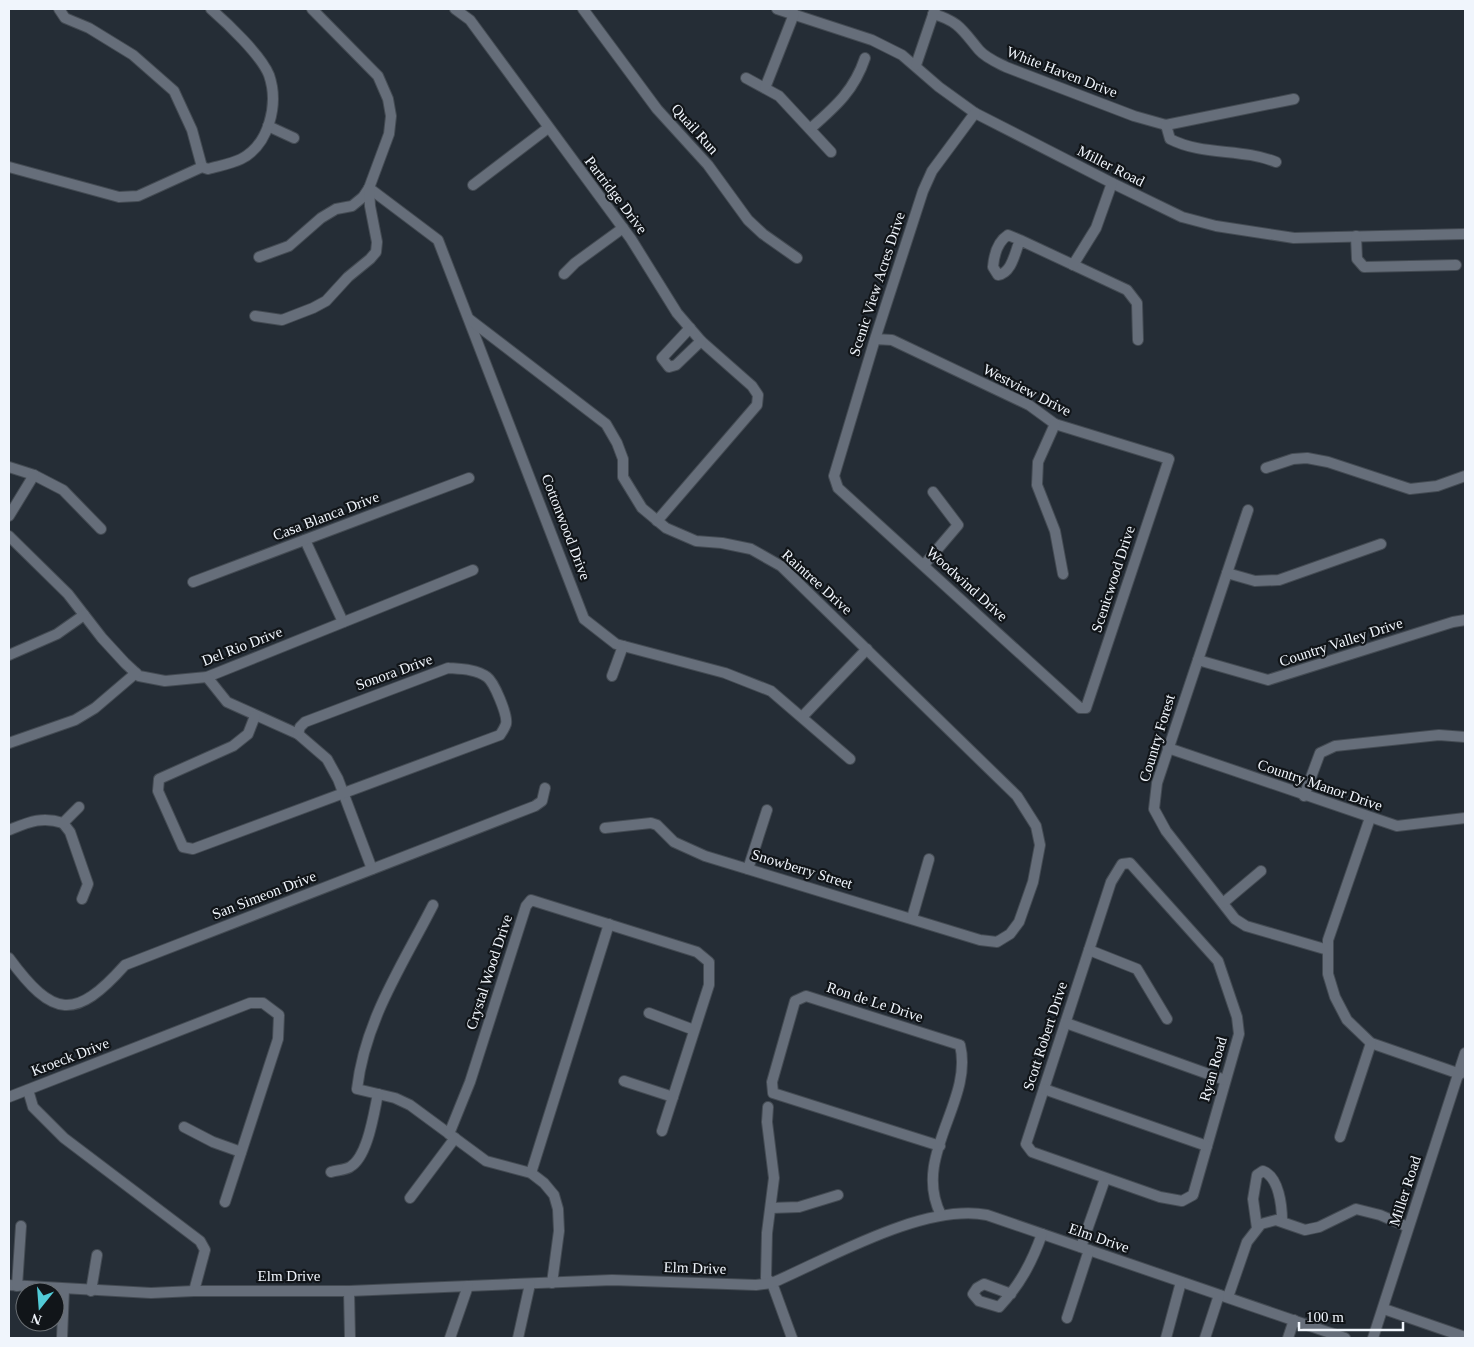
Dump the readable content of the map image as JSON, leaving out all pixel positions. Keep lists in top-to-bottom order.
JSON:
{
  "streets": {
    "street": [
      "White Haven Drive",
      "Quail Run",
      "Miller Road",
      "Partridge Drive",
      "Scenic View Acres Drive",
      "Westview Drive",
      "Casa Blanca Drive",
      "Cottonwood Drive",
      "Scenicwood Drive",
      "Raintree Drive",
      "Woodwind Drive",
      "Country Valley Drive",
      "Del Rio Drive",
      "Sonora Drive",
      "Country Forest",
      "Country Manor Drive",
      "Snowberry Street",
      "San Simeon Drive",
      "Crystal Wood Drive",
      "Ron de Le Drive",
      "Scott Robert Drive",
      "Kroeck Drive",
      "Ryan Road",
      "Elm Drive"
    ]
  },
  "crossings": [
    ["Miller Road", "Scenic View Acres Drive"],
    ["Partridge Drive", "Raintree Drive"],
    ["Scenic View Acres Drive", "Westview Drive"],
    ["Scenic View Acres Drive", "Woodwind Drive"],
    ["Westview Drive", "Scenicwood Drive"],
    ["Cottonwood Drive", "Raintree Drive"],
    ["Scenicwood Drive", "Woodwind Drive"],
    ["Raintree Drive", "Snowberry Street"],
    ["Country Valley Drive", "Country Forest"],
    ["Country Forest", "Country Manor Drive"],
    ["Ron de Le Drive", "Elm Drive"],
    ["Scott Robert Drive", "Ryan Road"],
    ["Kroeck Drive", "Elm Drive"]
  ],
  "scale_bar": "100 m",
  "north": "bottom"
}
